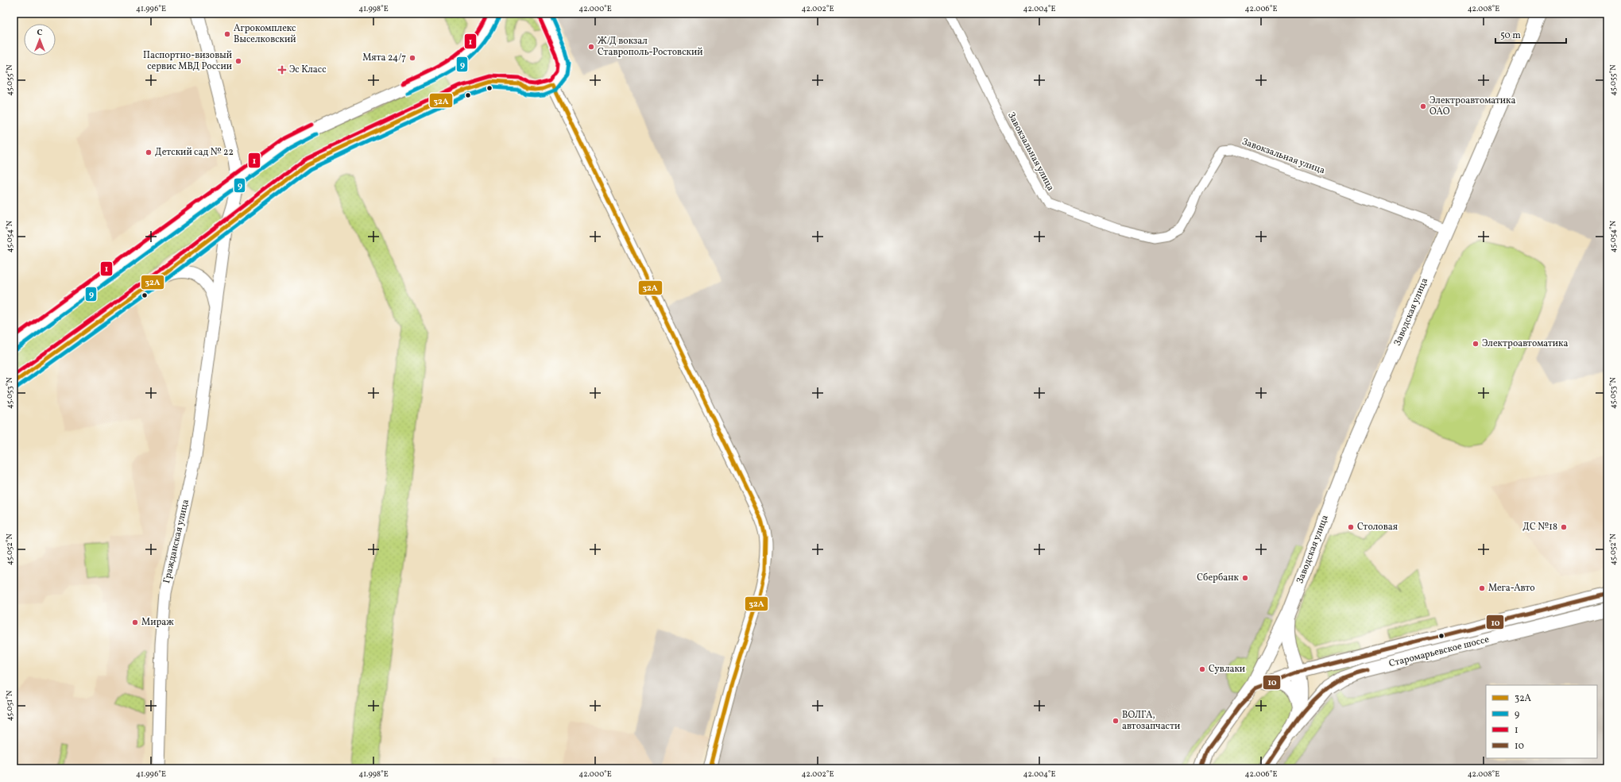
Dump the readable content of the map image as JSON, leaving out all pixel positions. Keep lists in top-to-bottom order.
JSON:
{
  "streets": {
    "main road": ["Заводская улица", "Гражданская улица", "Старомарьевское шоссе"],
    "street": ["Завокзальная улица"]
  },
  "crossings": [
    ["Завокзальная улица", "Заводская улица"]
  ],
  "places": {
    "other": [
      "Агрокомплекс Выселковский",
      "Ж/Д вокзал Ставрополь-Ростовский",
      "Мята 24/7",
      "Паспортно-визовый сервис МВД России",
      "Электроавтоматика ОАО",
      "Детский сад № 22",
      "Электроавтоматика",
      "Столовая",
      "ДС №18",
      "Сбербанк",
      "Мега-Авто",
      "Мираж",
      "Сувлаки",
      "ВОЛГА, автозапчасти"
    ],
    "health": ["Эс Класс"]
  },
  "lines": [
    "transit line 9",
    "transit line 1",
    "transit line 32A",
    "transit line 10"
  ],
  "legend": [
    "32A",
    "9",
    "1",
    "10"
  ],
  "scale_bar": "50 m",
  "north": "top",
  "coordinates": [
    "41.996°E",
    "41.998°E",
    "42.000°E",
    "42.002°E",
    "42.004°E",
    "42.006°E",
    "42.008°E",
    "45.055°N",
    "45.054°N",
    "45.053°N",
    "45.052°N",
    "45.051°N"
  ]
}
